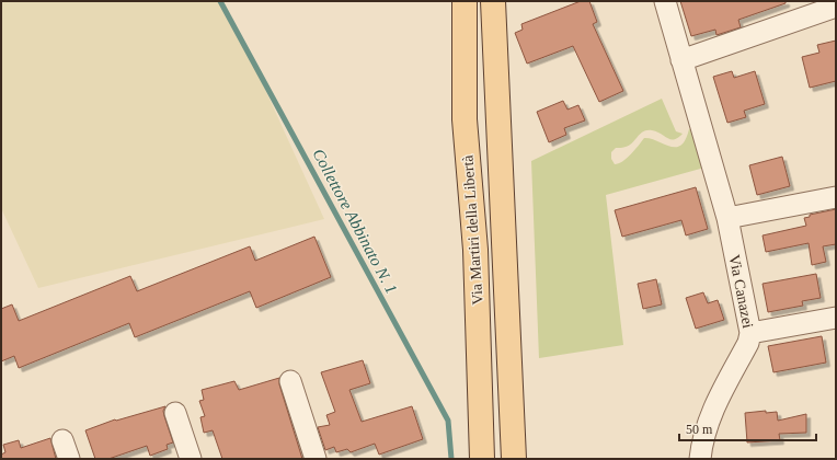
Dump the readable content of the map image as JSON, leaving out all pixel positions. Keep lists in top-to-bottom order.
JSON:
{
  "streets": {
    "main road": ["Via Martiri della Libertà"],
    "street": ["Via Canazei"]
  },
  "water": ["Collettore Abbinato N. 1"],
  "scale_bar": "50 m"
}
